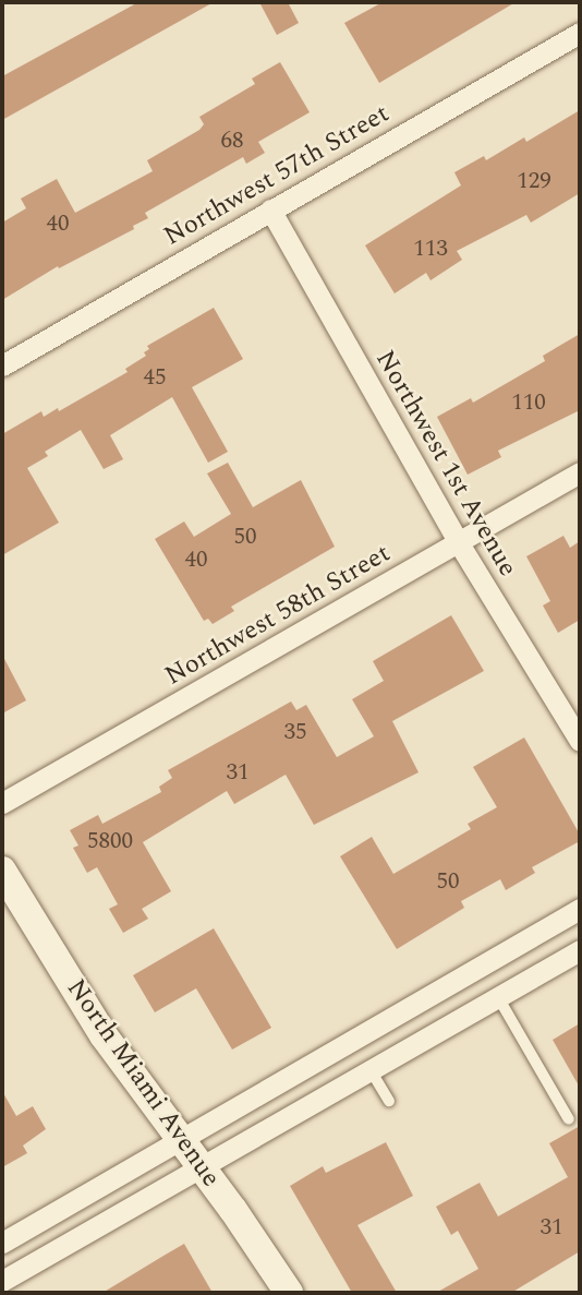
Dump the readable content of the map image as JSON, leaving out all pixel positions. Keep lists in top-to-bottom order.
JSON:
{
  "streets": {
    "main road": ["North Miami Avenue"],
    "street": ["Northwest 57th Street", "Northwest 1st Avenue", "Northwest 58th Street"]
  },
  "crossings": [
    ["Northwest 57th Street", "Northwest 1st Avenue"],
    ["Northwest 1st Avenue", "Northwest 58th Street"]
  ],
  "house_numbers": [
    "68",
    "129",
    "40",
    "113",
    "45",
    "110",
    "50",
    "40",
    "35",
    "31",
    "5800",
    "50",
    "31"
  ]
}
